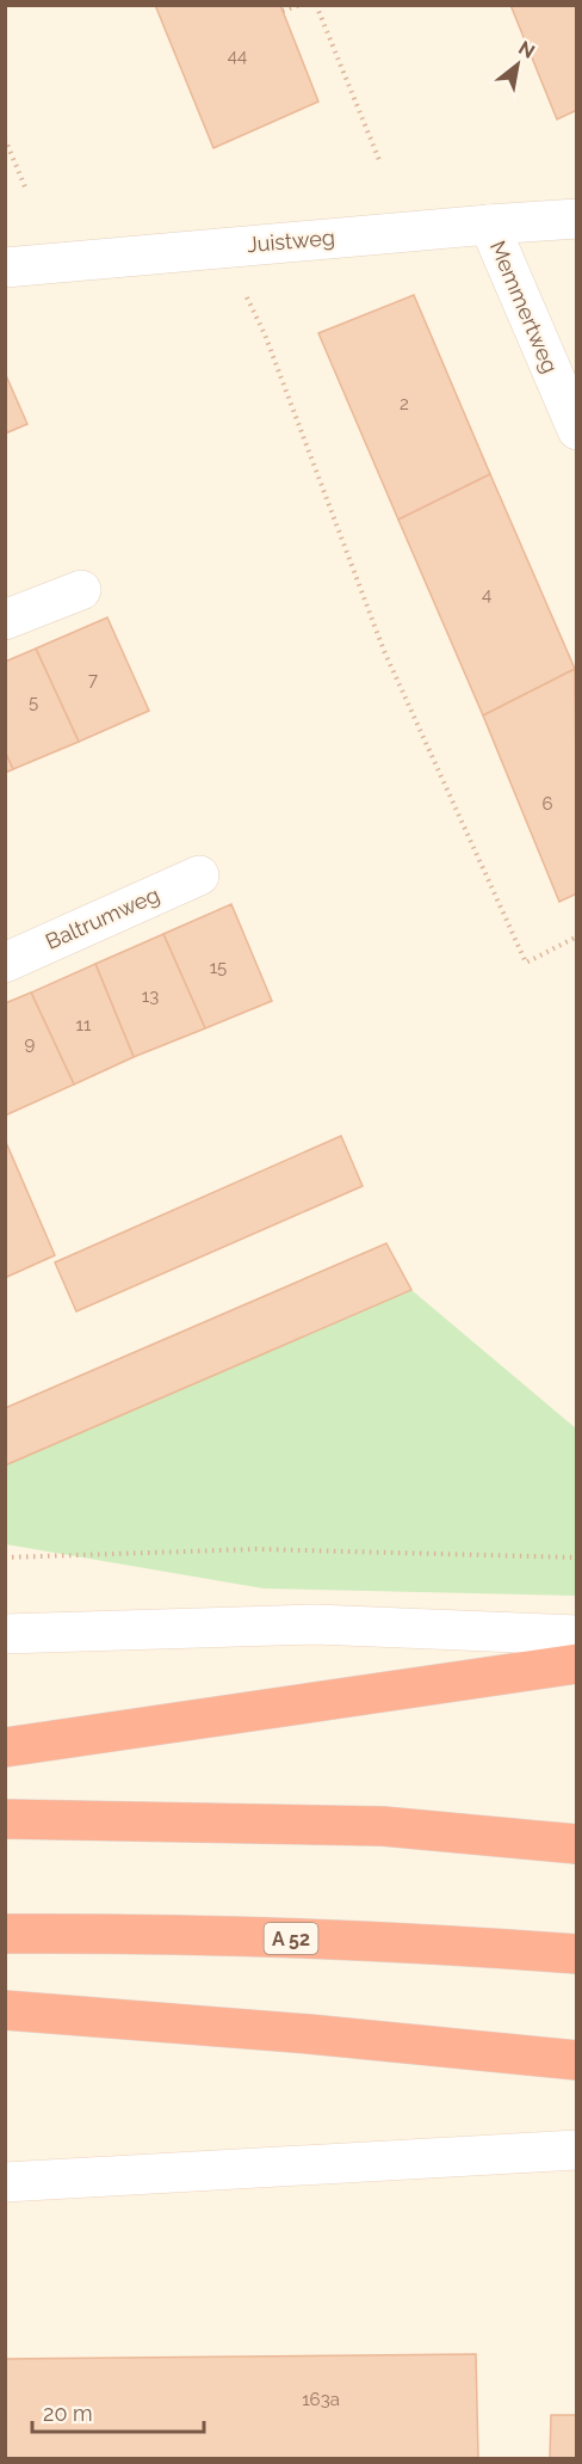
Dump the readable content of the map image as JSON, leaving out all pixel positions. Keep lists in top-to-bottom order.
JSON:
{
  "streets": {
    "highway": ["A 52"],
    "main road": ["Juistweg", "Memmertweg", "Baltrumweg"]
  },
  "crossings": [
    ["Juistweg", "Memmertweg"]
  ],
  "house_numbers": [
    "44",
    "2",
    "4",
    "7",
    "5",
    "6",
    "15",
    "13",
    "11",
    "9",
    "163a"
  ],
  "scale_bar": "20 m",
  "north": "top right"
}
